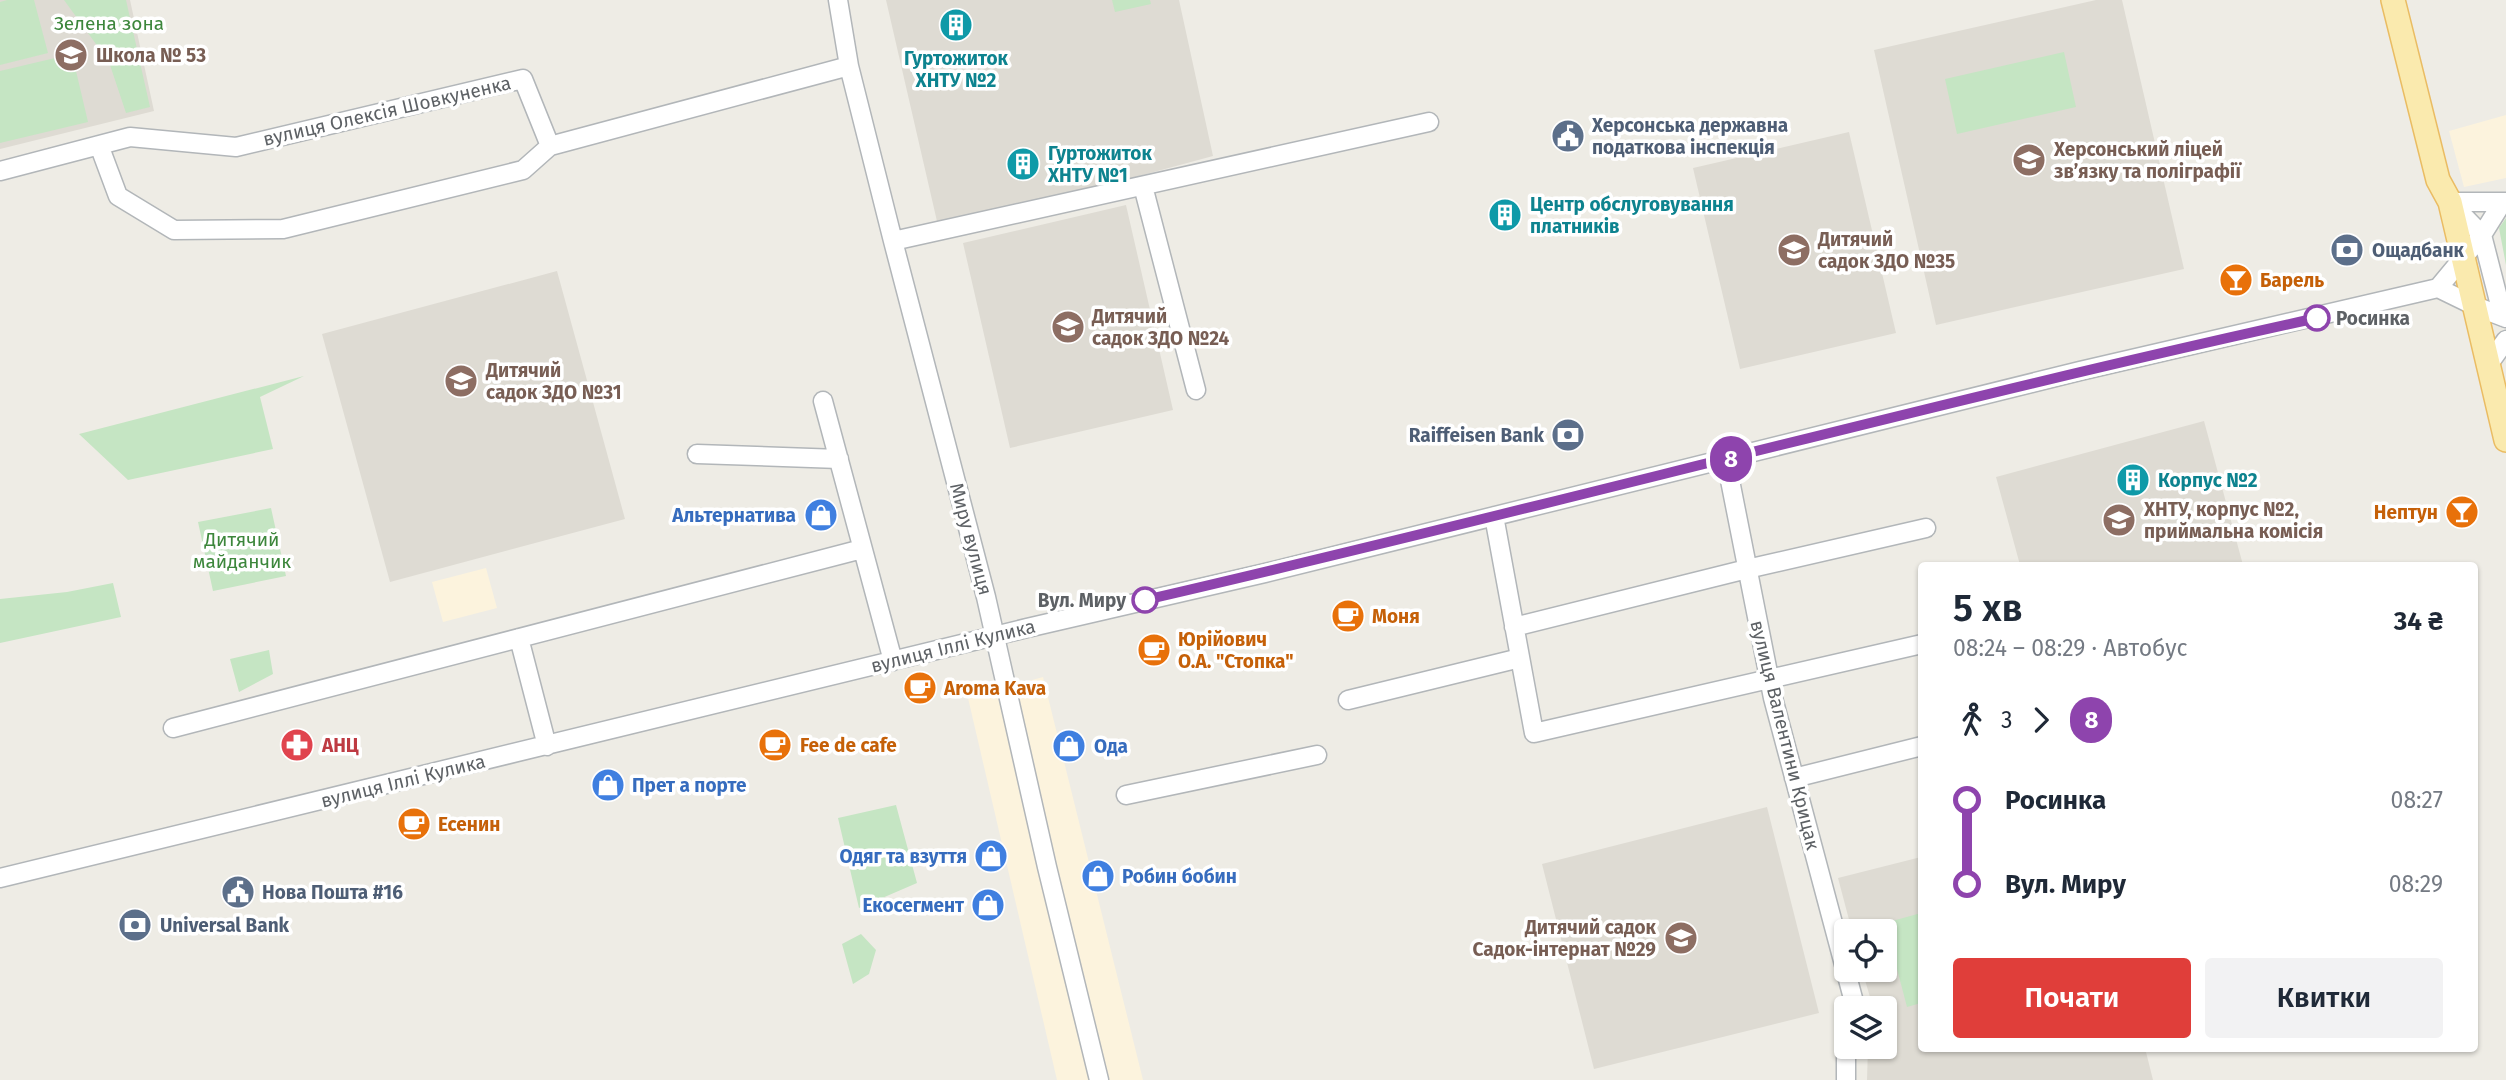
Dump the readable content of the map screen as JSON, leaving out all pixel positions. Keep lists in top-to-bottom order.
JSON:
{
  "streets": {
    "street": [
      "вулиця Олексія Шовкуненка",
      "Миру вулиця",
      "вулиця Іллі Кулика",
      "вулиця Валентини Крицак"
    ]
  },
  "crossings": [
    ["Миру вулиця", "вулиця Іллі Кулика"],
    ["вулиця Іллі Кулика", "вулиця Валентини Крицак"]
  ],
  "parks": ["Зелена зона", "Дитячий майданчик"],
  "places": {
    "building": [
      "Гуртожиток ХНТУ №2",
      "Гуртожиток ХНТУ №1",
      "Центр обслуговування платників",
      "Корпус №2"
    ],
    "school or university": [
      "Школа № 53",
      "Херсонський ліцей зв’язку та поліграфії",
      "Дитячий садок ЗДО №35",
      "Дитячий садок ЗДО №24",
      "Дитячий садок ЗДО №31",
      "ХНТУ, корпус №2, приймальна комісія",
      "Дитячий садок Садок-інтернат №29"
    ],
    "public building": ["Херсонська державна податкова інспекція", "Нова Пошта #16"],
    "bank": ["Ощадбанк", "Raiffeisen Bank", "Universal Bank"],
    "bar": ["Барель", "Нептун"],
    "other": ["Росинка", "Вул. Миру"],
    "shop": [
      "Альтернатива",
      "Ода",
      "Прет а порте",
      "Одяг та взуття",
      "Робин бобин",
      "Екосегмент"
    ],
    "cafe": [
      "Моня",
      "Юрійович О.А. \"Стопка\"",
      "Aroma Kava",
      "Fee de cafe",
      "Есенин"
    ],
    "pharmacy": ["АНЦ"]
  },
  "lines": ["bus line 8"],
  "page": {
    "on_map": "8",
    "heading": ["5 хв", "08:24 – 08:29 · Автобус", "34 ₴"],
    "legs": ["3", "8"],
    "list": [
      {
        "name": "Росинка",
        "value": "08:27"
      },
      {
        "name": "Вул. Миру",
        "value": "08:29"
      }
    ],
    "buttons": ["Почати", "Квитки"]
  }
}
